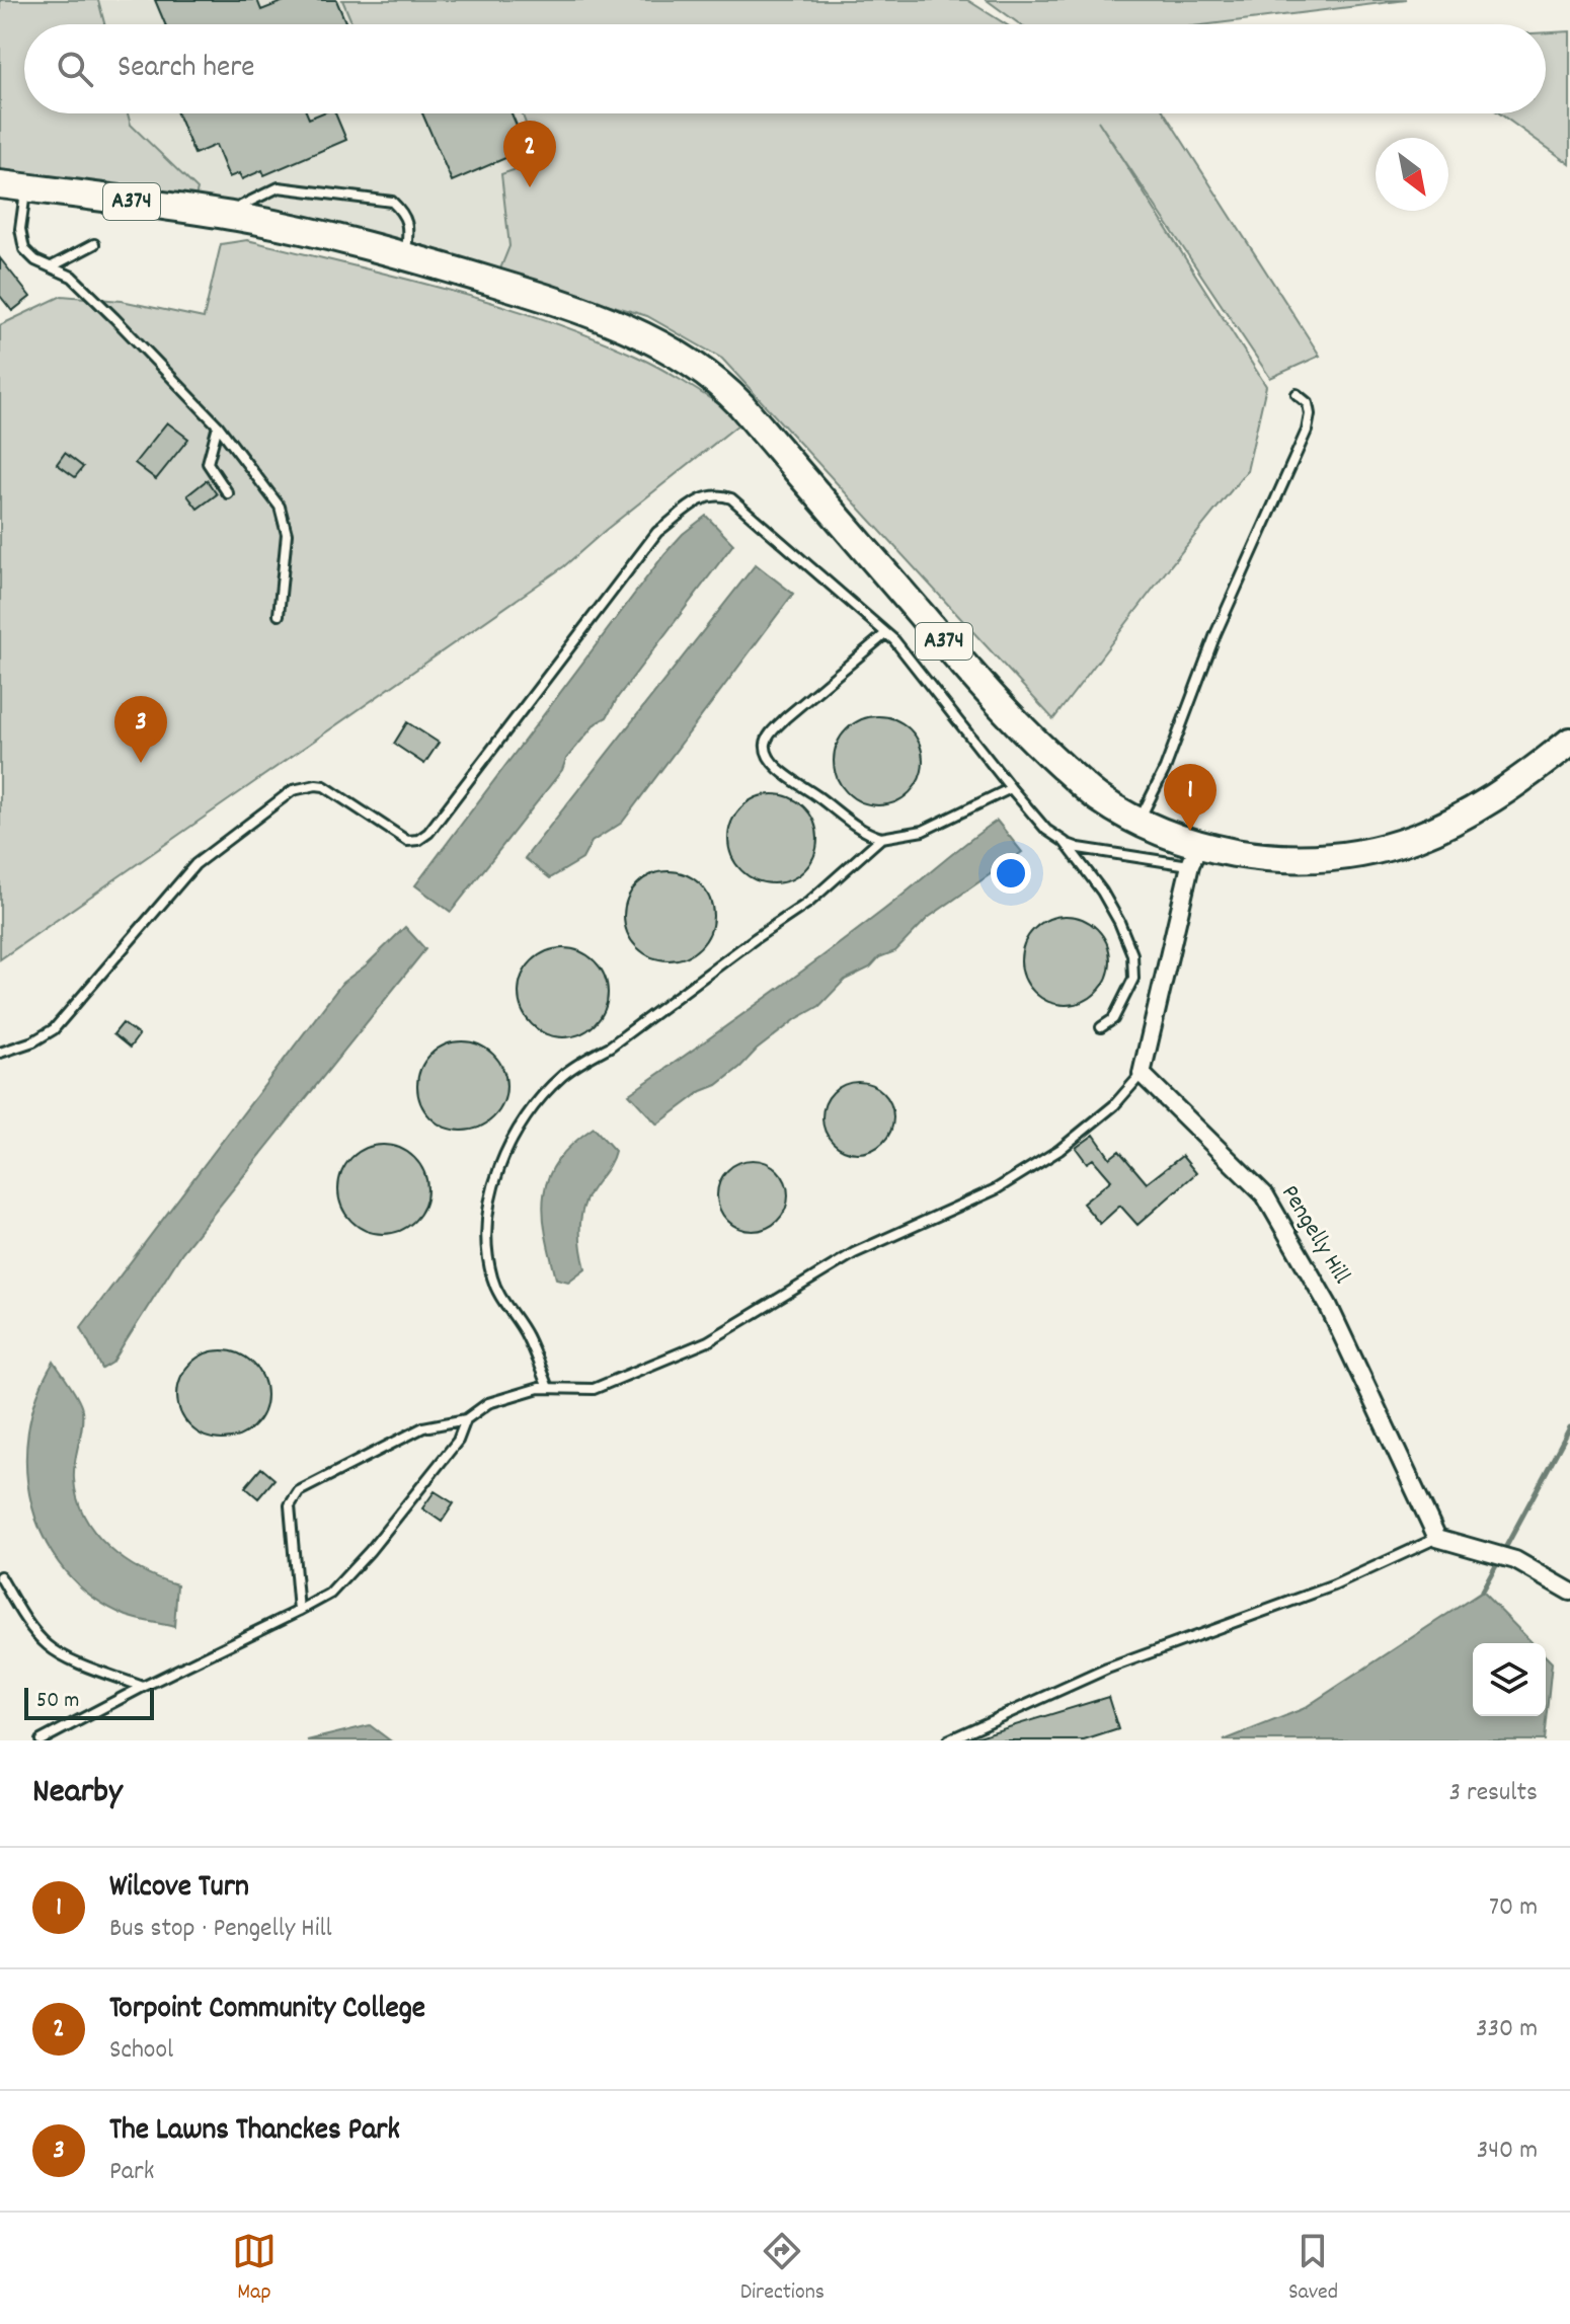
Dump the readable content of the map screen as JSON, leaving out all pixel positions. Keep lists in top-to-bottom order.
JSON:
{
  "streets": {
    "main road": ["A374"],
    "street": ["Pengelly Hill"]
  },
  "scale_bar": "50 m",
  "north": "bottom right",
  "page": {
    "search": "Search here",
    "pins": ["2", "3", "1"],
    "scale": "50 m",
    "heading": ["Nearby", "3 results"],
    "list": [
      {
        "mark": "1",
        "name": "Wilcove Turn",
        "note": "Bus stop · Pengelly Hill",
        "value": "70 m"
      },
      {
        "mark": "2",
        "name": "Torpoint Community College",
        "note": "School",
        "value": "330 m"
      },
      {
        "mark": "3",
        "name": "The Lawns Thanckes Park",
        "note": "Park",
        "value": "340 m"
      }
    ],
    "nav": ["Map", "Directions", "Saved"]
  }
}
